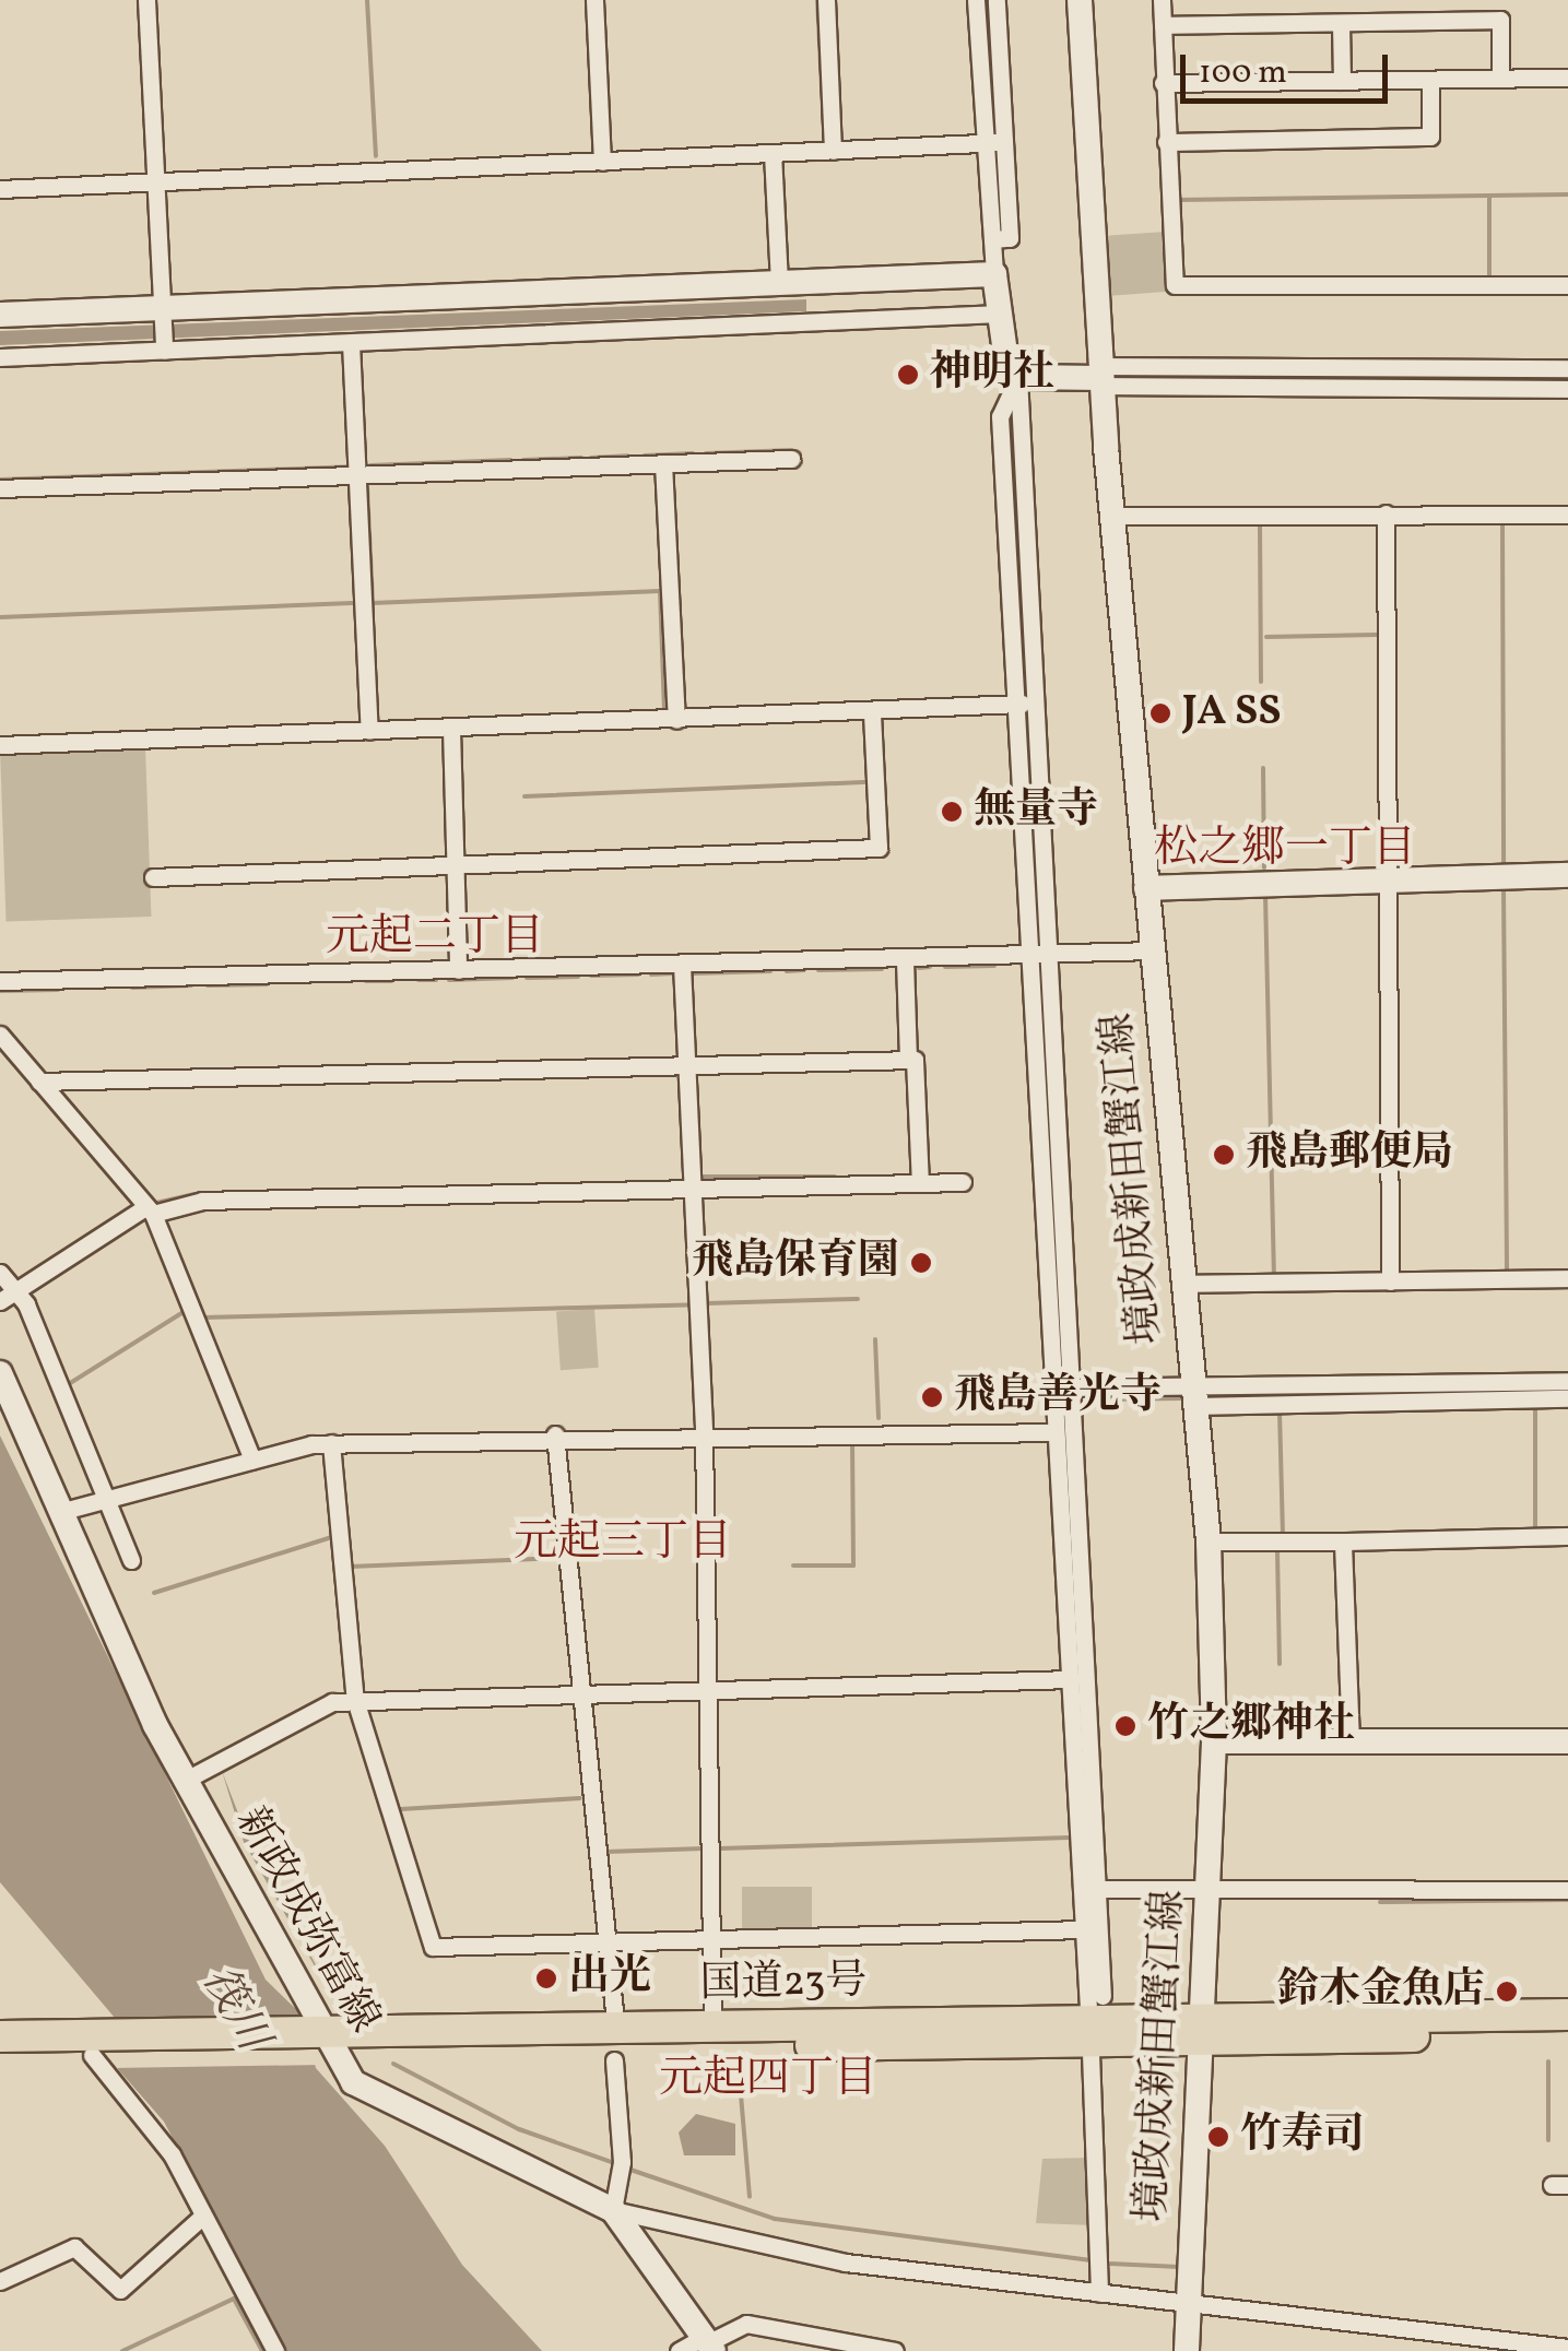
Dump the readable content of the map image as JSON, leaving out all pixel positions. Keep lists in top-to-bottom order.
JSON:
{
  "streets": {
    "highway": ["国道23号"],
    "main road": ["境政成新田蟹江線", "新政成弥富線"]
  },
  "crossings": [
    ["境政成新田蟹江線", "国道23号"],
    ["新政成弥富線", "国道23号"]
  ],
  "districts": [
    "松之郷一丁目",
    "元起二丁目",
    "元起三丁目",
    "元起四丁目"
  ],
  "water": ["筏川"],
  "places": [
    "神明社",
    "JA SS",
    "無量寺",
    "飛島郵便局",
    "飛島保育園",
    "飛島善光寺",
    "竹之郷神社",
    "出光",
    "鈴木金魚店",
    "竹寿司"
  ],
  "scale_bar": "100 m"
}
